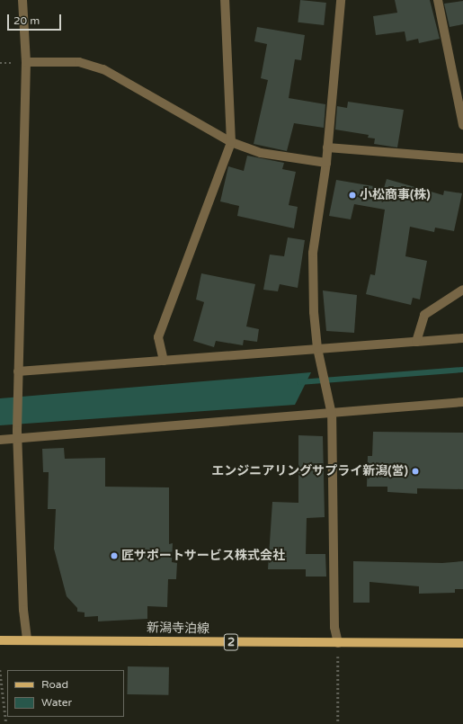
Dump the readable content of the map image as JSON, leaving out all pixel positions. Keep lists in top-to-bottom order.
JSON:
{
  "streets": {
    "main road": ["新潟寺泊線", "2"]
  },
  "places": ["小松商事(株)", "エンジニアリングサプライ新潟(営)", "匠サポートサービス株式会社"],
  "legend": ["Road", "Water"],
  "scale_bar": "20 m"
}
